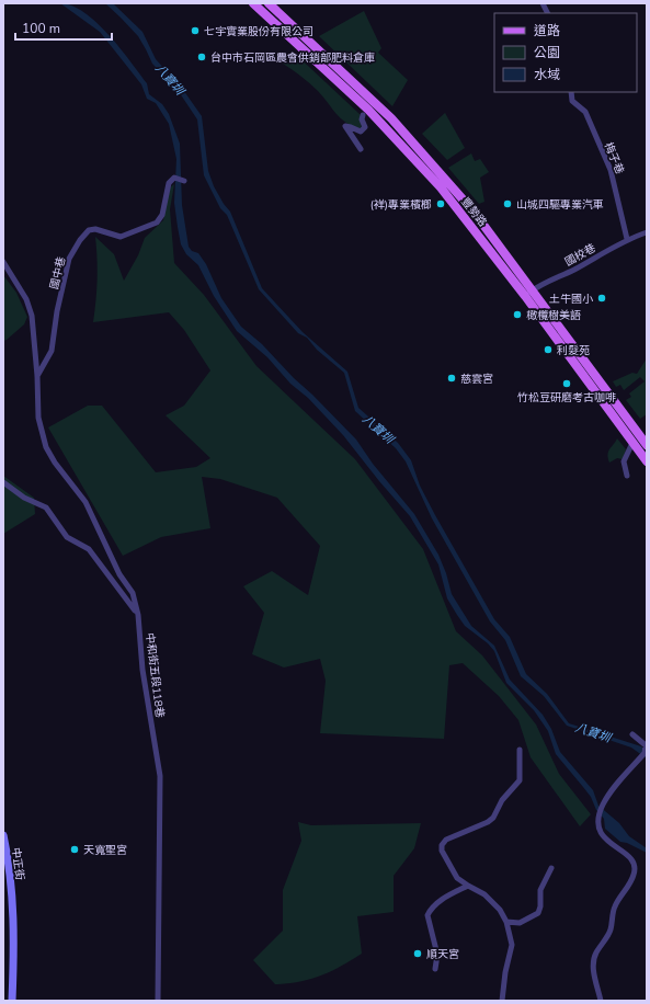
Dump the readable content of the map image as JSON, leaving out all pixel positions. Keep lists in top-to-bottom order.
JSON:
{
  "streets": {
    "main road": ["豐勢路"],
    "street": [
      "梅子巷",
      "國校巷",
      "國中巷",
      "中和街五段118巷",
      "中正街"
    ]
  },
  "crossings": [
    ["梅子巷", "國校巷"],
    ["豐勢路", "國校巷"],
    ["國中巷", "中和街五段118巷"]
  ],
  "water": ["八寶圳"],
  "places": [
    "七宇實業股份有限公司",
    "台中市石岡區農會供銷部肥料倉庫",
    "(祥)專業檳榔",
    "山城四驅專業汽車",
    "土牛國小",
    "橄欖樹美語",
    "利髮苑",
    "慈雲宮",
    "竹松豆研磨考古咖啡",
    "天寬聖宮",
    "順天宮"
  ],
  "legend": ["道路", "公園", "水域"],
  "scale_bar": "100 m"
}
